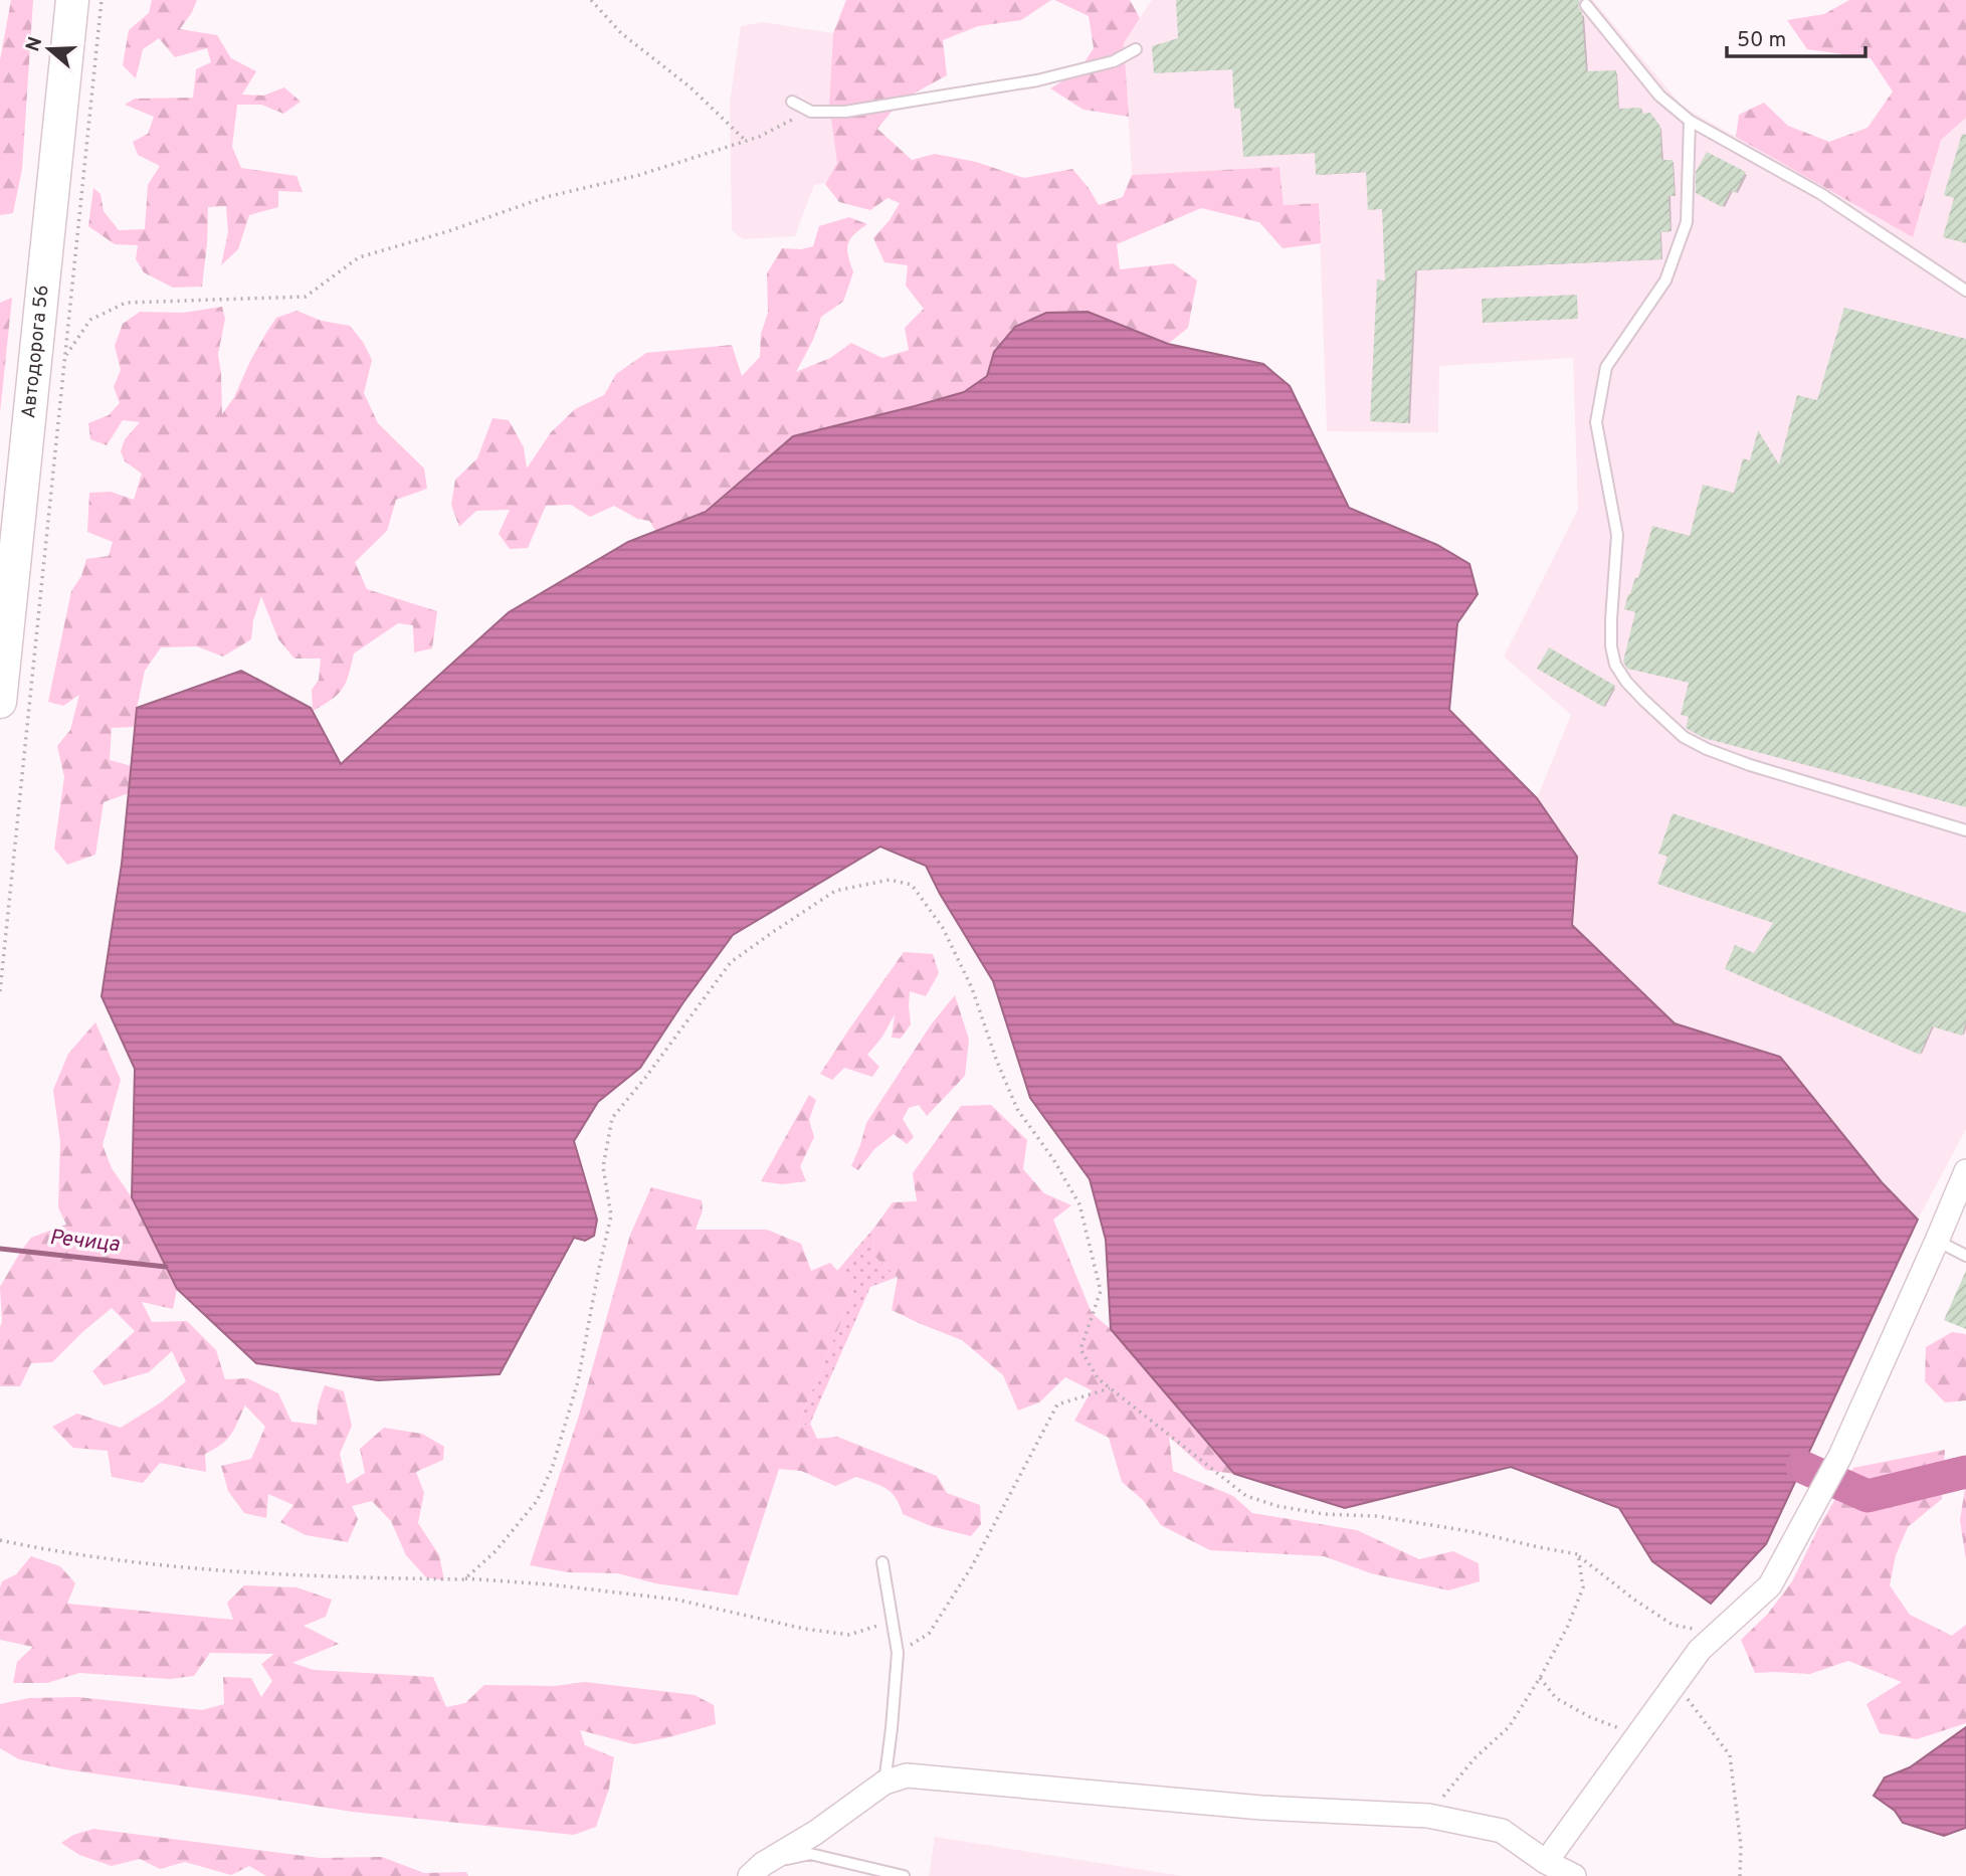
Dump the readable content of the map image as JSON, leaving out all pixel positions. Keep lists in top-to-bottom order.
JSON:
{
  "streets": {
    "street": ["Автодорога 56"]
  },
  "water": ["Речица"],
  "scale_bar": "50 m",
  "north": "left"
}
